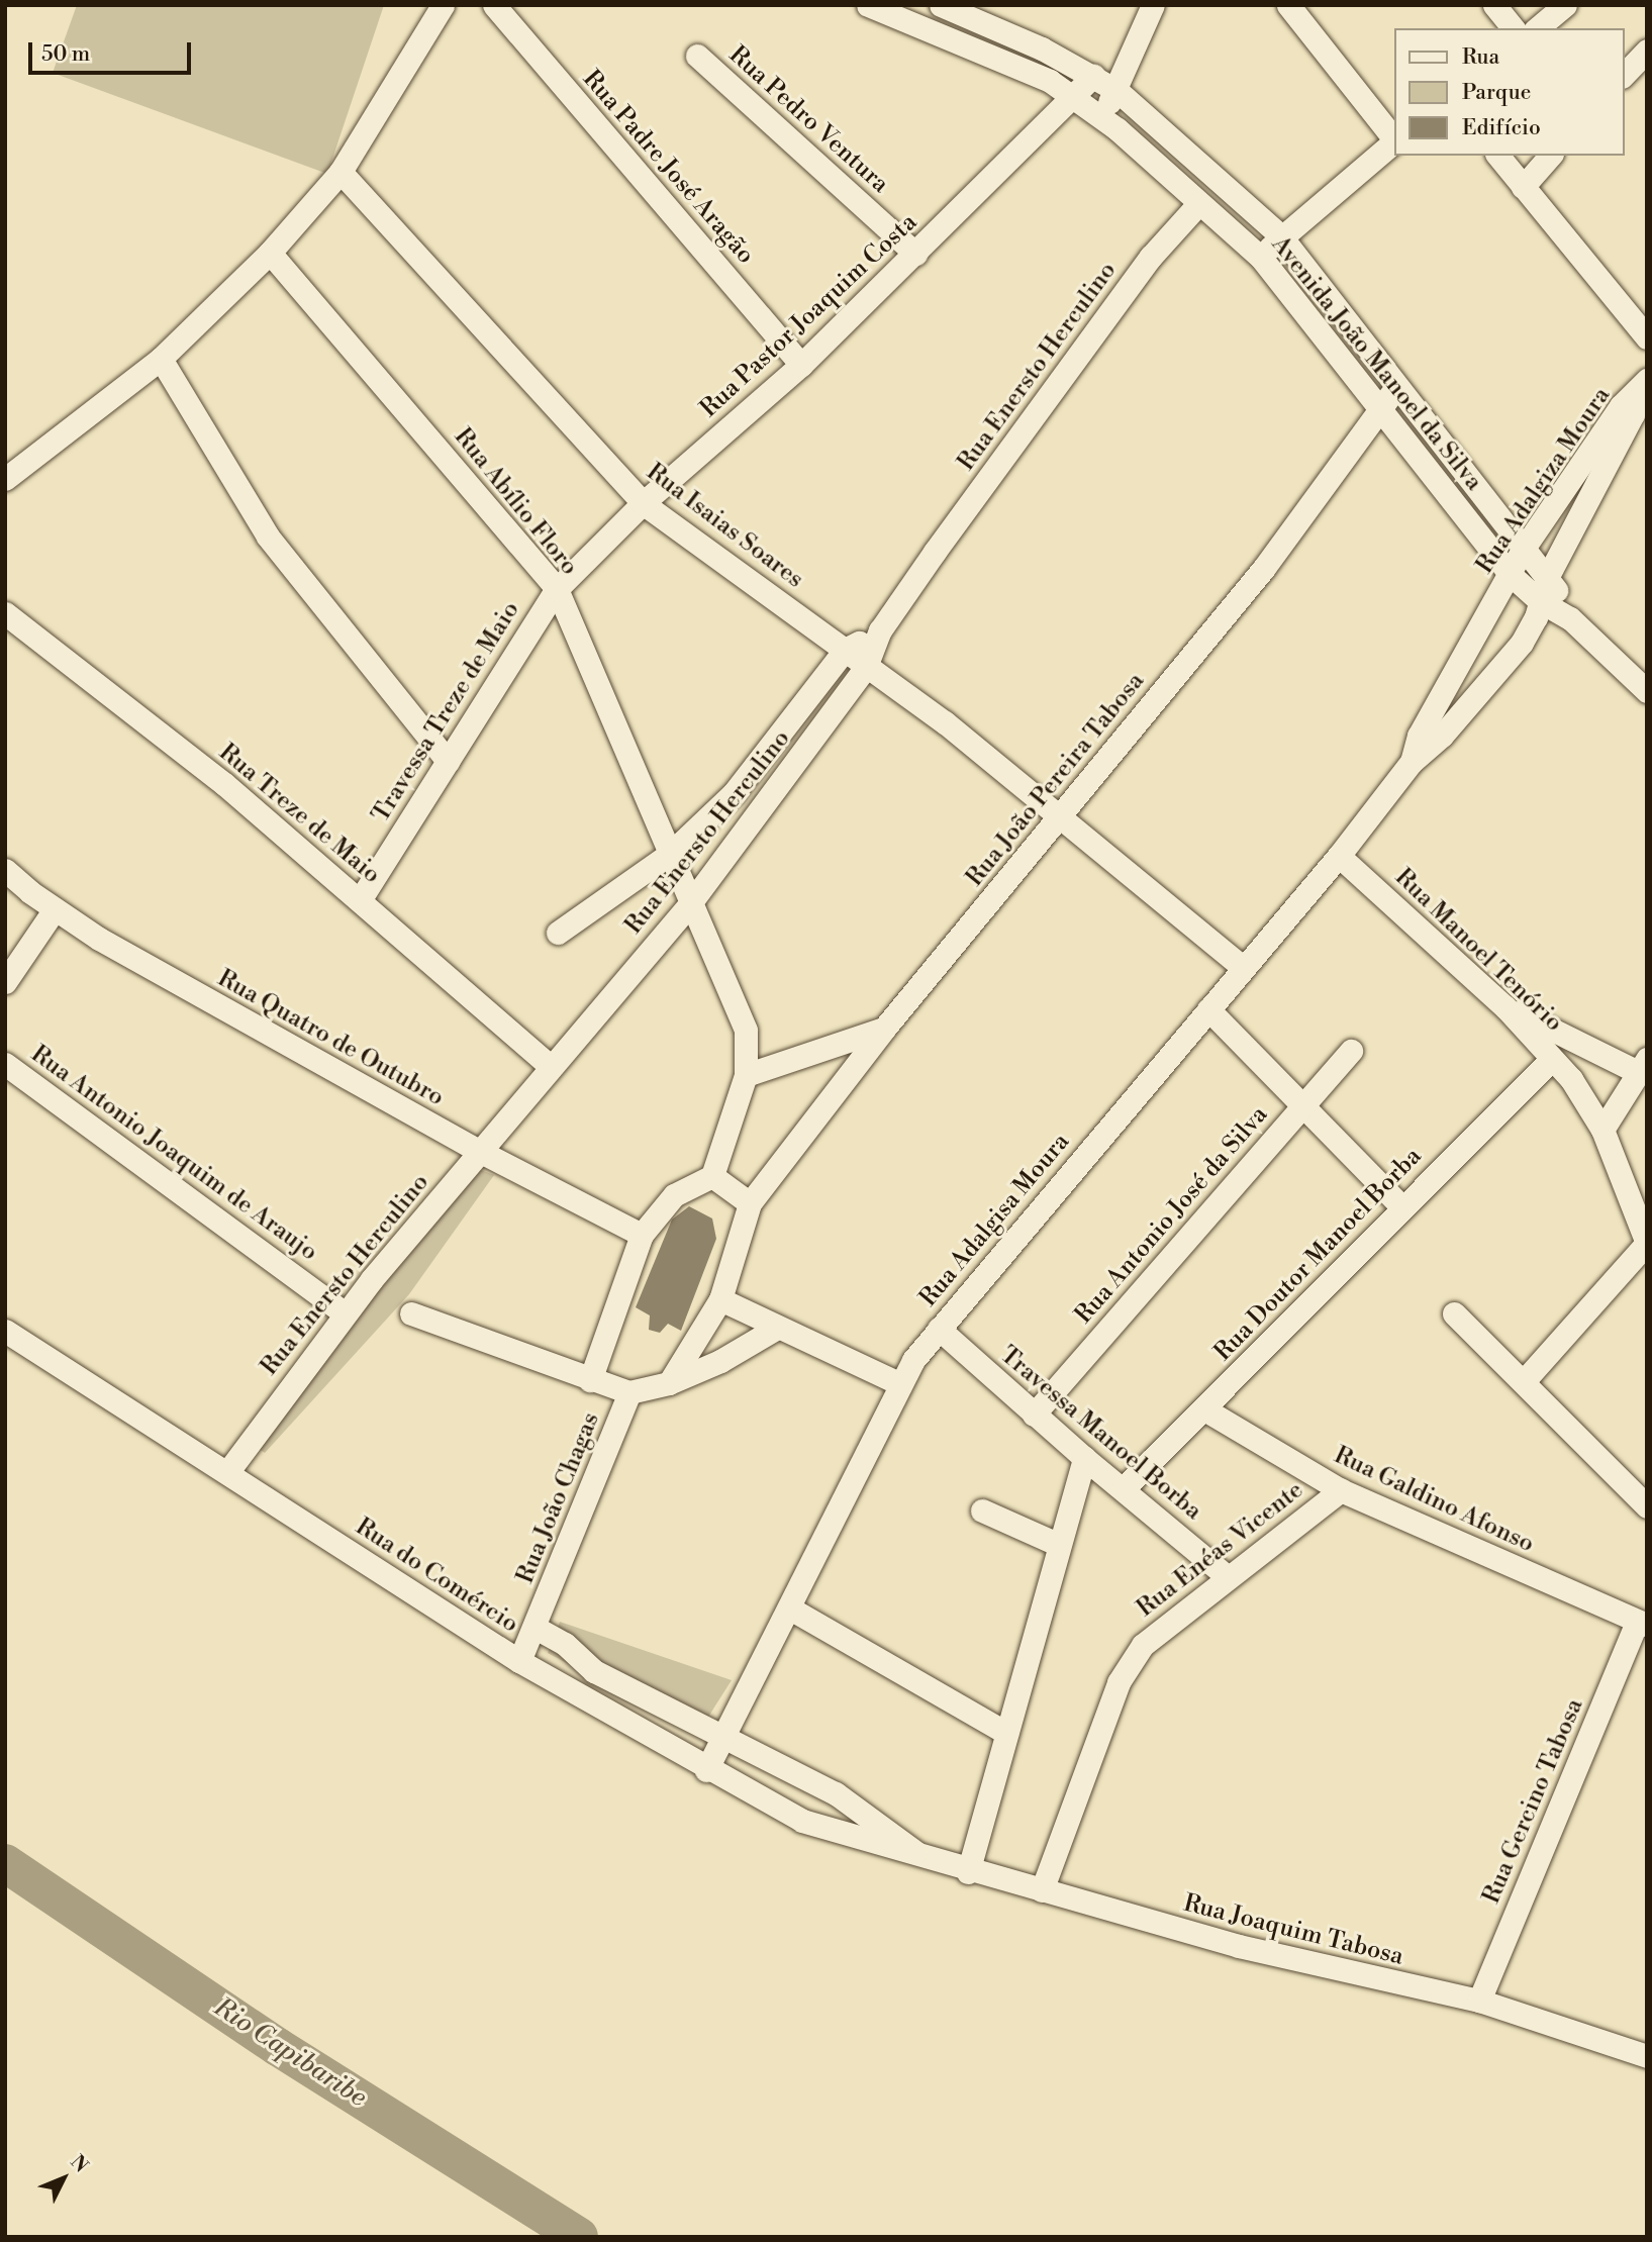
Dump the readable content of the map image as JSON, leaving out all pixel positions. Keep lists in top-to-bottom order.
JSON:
{
  "streets": {
    "street": [
      "Rua Pedro Ventura",
      "Rua Padre José Aragão",
      "Rua Pastor Joaquim Costa",
      "Avenida João Manoel da Silva",
      "Rua Enersto Herculino",
      "Rua Adalgiza Moura",
      "Rua Abílio Floro",
      "Rua Isaias Soares",
      "Travessa Treze de Maio",
      "Rua João Pereira Tabosa",
      "Rua Treze de Maio",
      "Rua Manoel Tenório",
      "Rua Quatro de Outubro",
      "Rua Antonio Joaquim de Araujo",
      "Rua Antonio José da Silva",
      "Rua Adalgisa Moura",
      "Rua Doutor Manoel Borba",
      "Travessa Manoel Borba",
      "Rua João Chagas",
      "Rua Galdino Afonso",
      "Rua Enéas Vicente",
      "Rua do Comércio",
      "Rua Gercino Tabosa",
      "Rua Joaquim Tabosa"
    ]
  },
  "crossings": [
    ["Rua Pedro Ventura", "Rua Pastor Joaquim Costa"],
    ["Rua Padre José Aragão", "Rua Pastor Joaquim Costa"],
    ["Rua Pastor Joaquim Costa", "Avenida João Manoel da Silva"],
    ["Rua Pastor Joaquim Costa", "Rua Abílio Floro"],
    ["Rua Pastor Joaquim Costa", "Rua Isaias Soares"],
    ["Rua Pastor Joaquim Costa", "Travessa Treze de Maio"],
    ["Avenida João Manoel da Silva", "Rua Enersto Herculino"],
    ["Avenida João Manoel da Silva", "Rua Adalgiza Moura"],
    ["Avenida João Manoel da Silva", "Rua João Pereira Tabosa"],
    ["Rua Enersto Herculino", "Rua Abílio Floro"],
    ["Rua Enersto Herculino", "Rua Isaias Soares"],
    ["Rua Enersto Herculino", "Rua Treze de Maio"],
    ["Rua Enersto Herculino", "Rua Quatro de Outubro"],
    ["Rua Enersto Herculino", "Rua Antonio Joaquim de Araujo"],
    ["Rua Enersto Herculino", "Rua do Comércio"],
    ["Rua Adalgiza Moura", "Rua Adalgisa Moura"],
    ["Rua Abílio Floro", "Travessa Treze de Maio"],
    ["Rua Isaias Soares", "Rua João Pereira Tabosa"],
    ["Rua Isaias Soares", "Rua Adalgisa Moura"],
    ["Travessa Treze de Maio", "Rua Treze de Maio"],
    ["Rua Manoel Tenório", "Rua Adalgisa Moura"],
    ["Rua Manoel Tenório", "Rua Doutor Manoel Borba"],
    ["Rua Antonio José da Silva", "Travessa Manoel Borba"],
    ["Rua Adalgisa Moura", "Travessa Manoel Borba"],
    ["Rua Adalgisa Moura", "Rua do Comércio"],
    ["Rua Adalgisa Moura", "Rua Joaquim Tabosa"],
    ["Rua Doutor Manoel Borba", "Travessa Manoel Borba"],
    ["Rua Doutor Manoel Borba", "Rua Galdino Afonso"],
    ["Travessa Manoel Borba", "Rua Enéas Vicente"],
    ["Rua João Chagas", "Rua do Comércio"],
    ["Rua Galdino Afonso", "Rua Enéas Vicente"],
    ["Rua Galdino Afonso", "Rua Gercino Tabosa"],
    ["Rua Enéas Vicente", "Rua Joaquim Tabosa"],
    ["Rua do Comércio", "Rua Joaquim Tabosa"],
    ["Rua Gercino Tabosa", "Rua Joaquim Tabosa"]
  ],
  "water": ["Rio Capibaribe"],
  "legend": ["Rua", "Parque", "Edifício"],
  "scale_bar": "50 m",
  "north": "top right"
}
